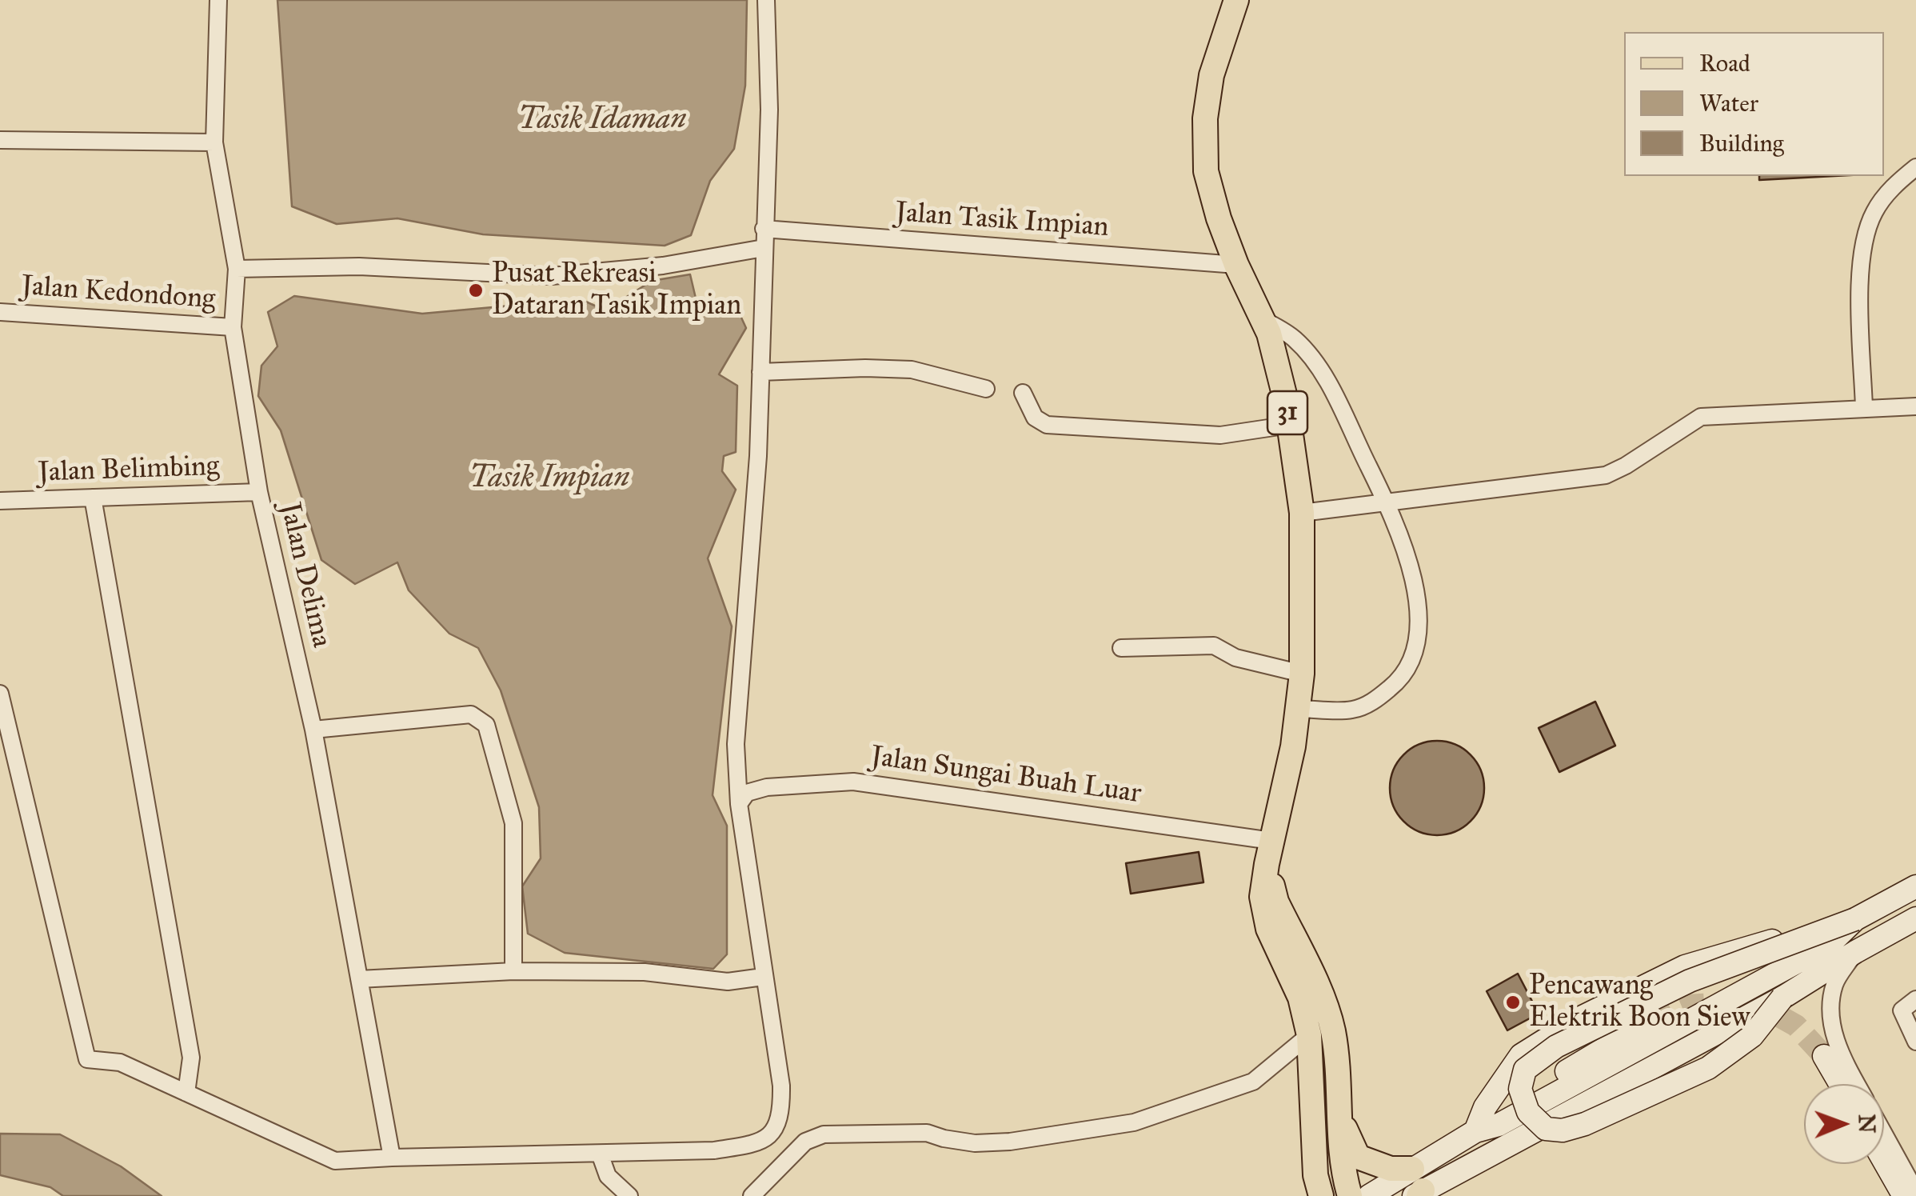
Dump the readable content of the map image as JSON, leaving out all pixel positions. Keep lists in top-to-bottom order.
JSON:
{
  "streets": {
    "main road": ["31"],
    "street": [
      "Jalan Tasik Impian",
      "Jalan Kedondong",
      "Jalan Belimbing",
      "Jalan Delima",
      "Jalan Sungai Buah Luar"
    ]
  },
  "crossings": [
    ["Jalan Tasik Impian", "31"],
    ["Jalan Kedondong", "Jalan Delima"],
    ["31", "Jalan Sungai Buah Luar"],
    ["Jalan Belimbing", "Jalan Delima"]
  ],
  "water": ["Tasik Idaman", "Tasik Impian"],
  "places": ["Pusat Rekreasi Dataran Tasik Impian", "Pencawang Elektrik Boon Siew"],
  "legend": ["Road", "Water", "Building"],
  "north": "right"
}
